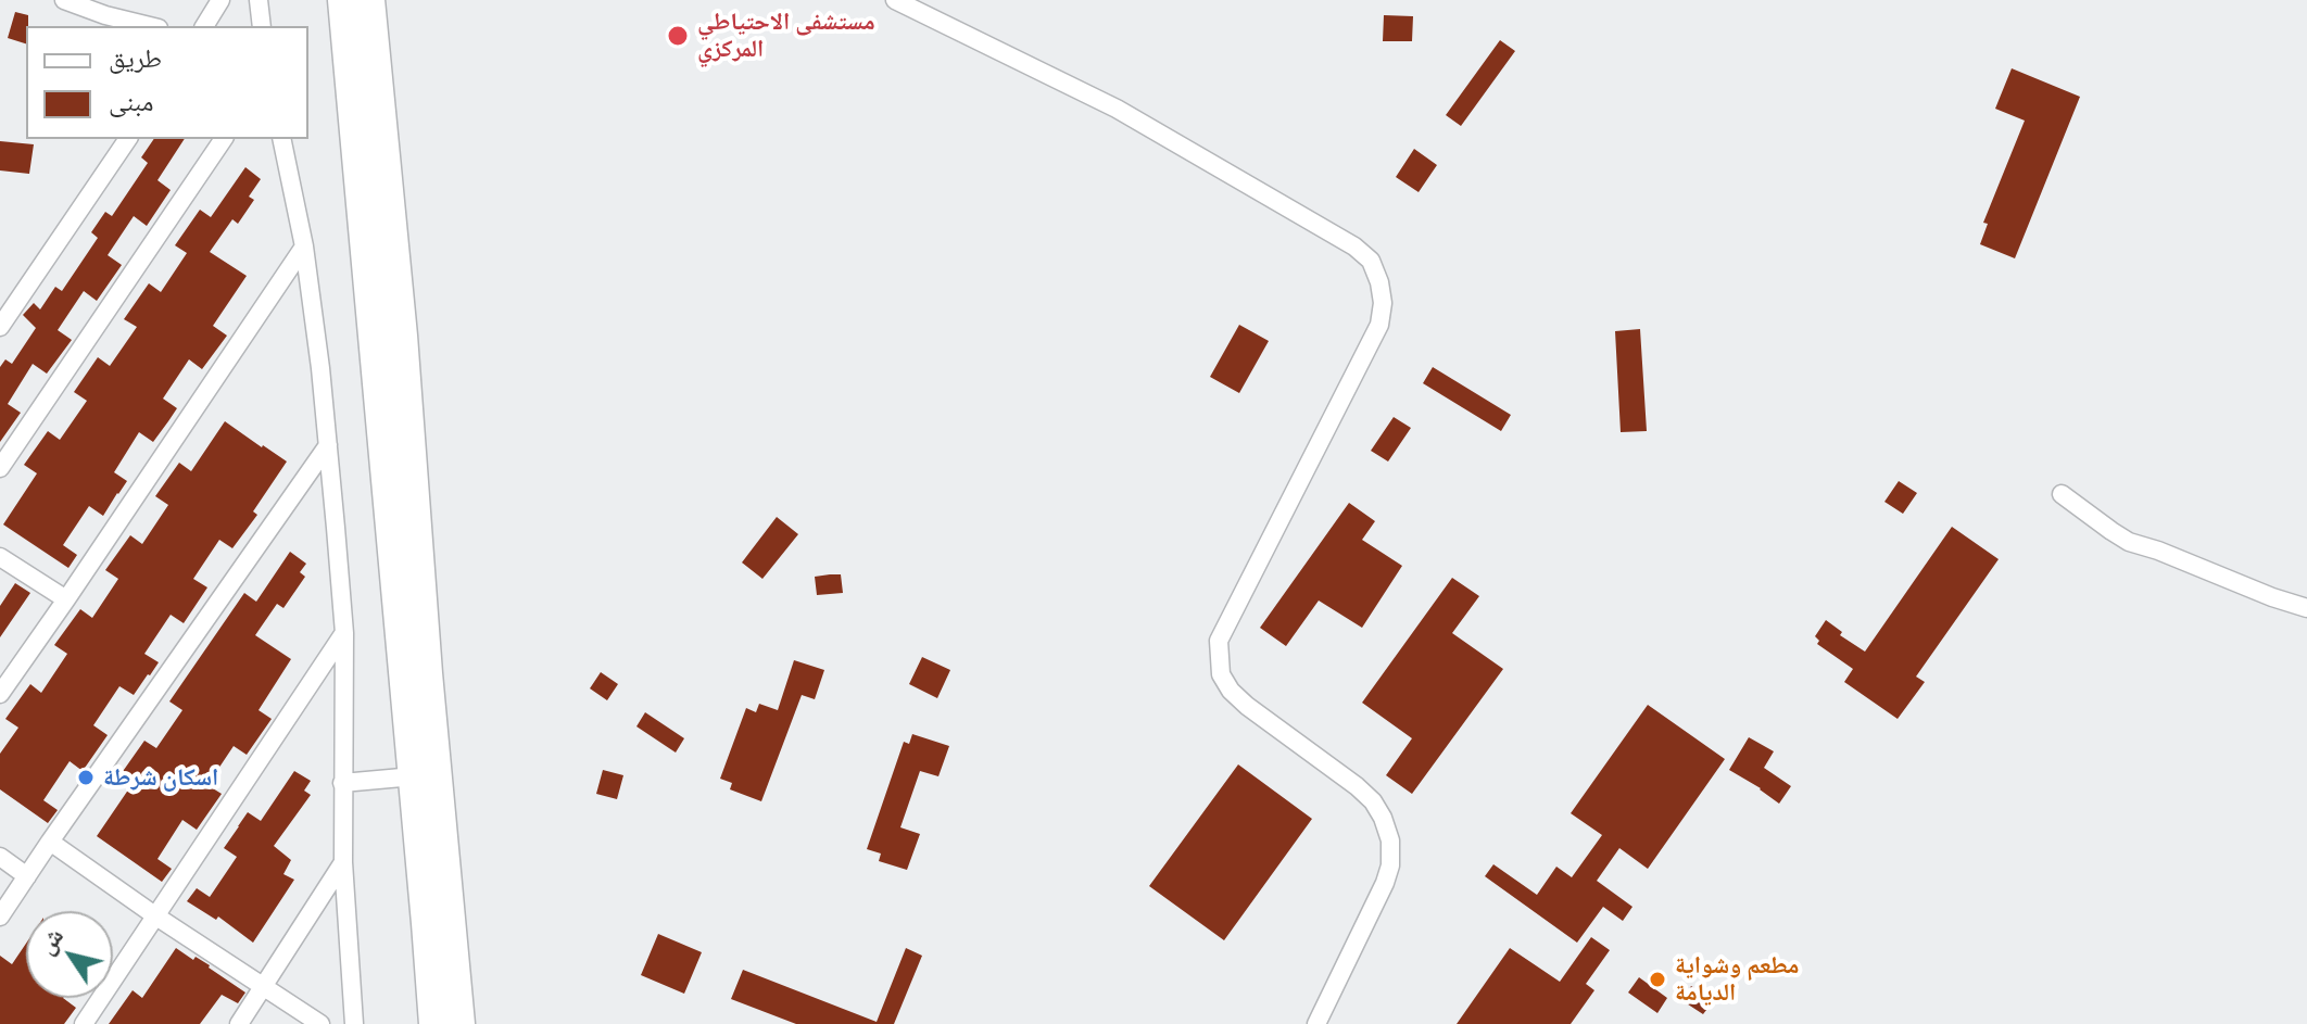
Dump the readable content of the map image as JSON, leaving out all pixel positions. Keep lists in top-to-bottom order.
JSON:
{
  "places": ["مستشفى الاحتياطي المركزي", "اسكان شرطة", "مطعم وشواية الديامة"],
  "legend": ["طريق", "مبنى"],
  "north": "top left"
}
